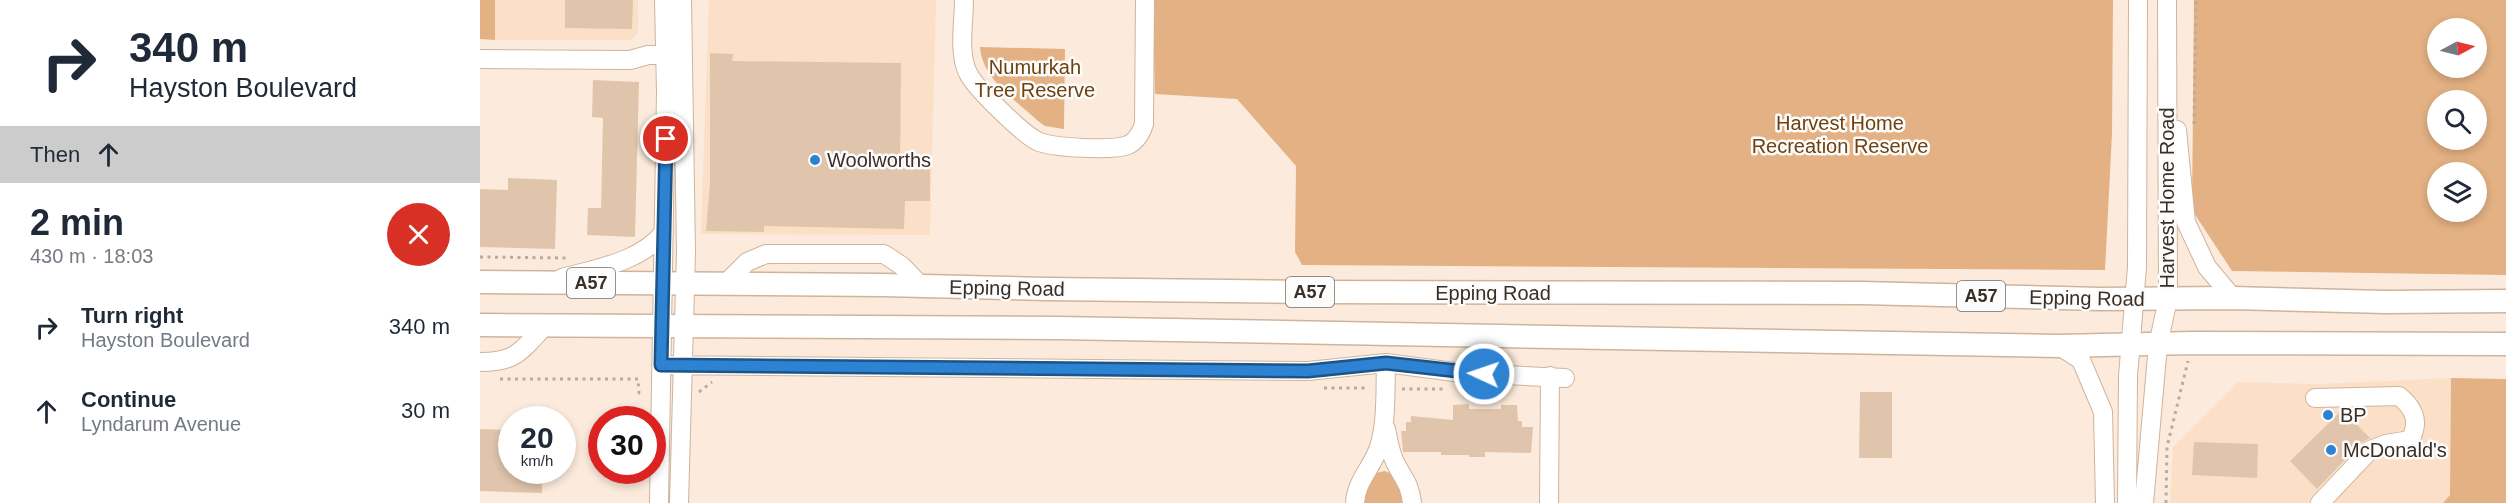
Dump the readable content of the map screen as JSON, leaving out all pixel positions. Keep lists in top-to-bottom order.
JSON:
{
  "streets": {
    "main road": ["A57", "Epping Road"],
    "street": ["Harvest Home Road"]
  },
  "crossings": [
    ["Harvest Home Road", "Epping Road"]
  ],
  "parks": ["Numurkah Tree Reserve", "Harvest Home Recreation Reserve"],
  "places": ["Woolworths", "BP", "McDonald's"],
  "north": "right",
  "page": {
    "turn": ["340 m", "Hayston Boulevard"],
    "then": "Then",
    "heading": ["2 min", "430 m · 18:03"],
    "list": [
      {
        "name": "Turn right",
        "note": "Hayston Boulevard",
        "value": "340 m"
      },
      {
        "name": "Continue",
        "note": "Lyndarum Avenue",
        "value": "30 m"
      }
    ],
    "speed": "20 km/h",
    "limit": "30"
  }
}
